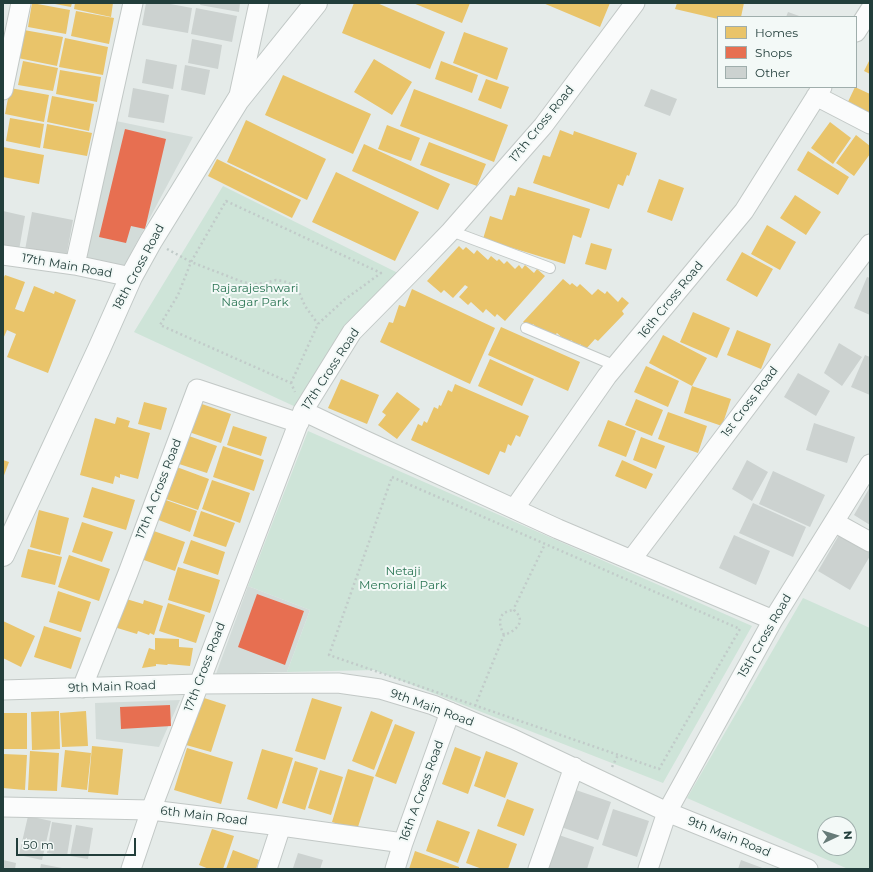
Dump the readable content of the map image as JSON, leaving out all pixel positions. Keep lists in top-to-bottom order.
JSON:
{
  "streets": {
    "street": [
      "17th Cross Road",
      "17th Main Road",
      "18th Cross Road",
      "16th Cross Road",
      "1st Cross Road",
      "17th A Cross Road",
      "15th Cross Road",
      "9th Main Road",
      "16th A Cross Road",
      "6th Main Road"
    ]
  },
  "crossings": [
    ["17th Cross Road", "17th A Cross Road"],
    ["17th Cross Road", "9th Main Road"],
    ["17th Cross Road", "6th Main Road"],
    ["17th Main Road", "18th Cross Road"],
    ["17th A Cross Road", "9th Main Road"],
    ["15th Cross Road", "9th Main Road"],
    ["9th Main Road", "16th A Cross Road"],
    ["16th A Cross Road", "6th Main Road"]
  ],
  "parks": ["Rajarajeshwari Nagar Park", "Netaji Memorial Park"],
  "legend": ["Homes", "Shops", "Other"],
  "scale_bar": "50 m",
  "north": "right"
}
